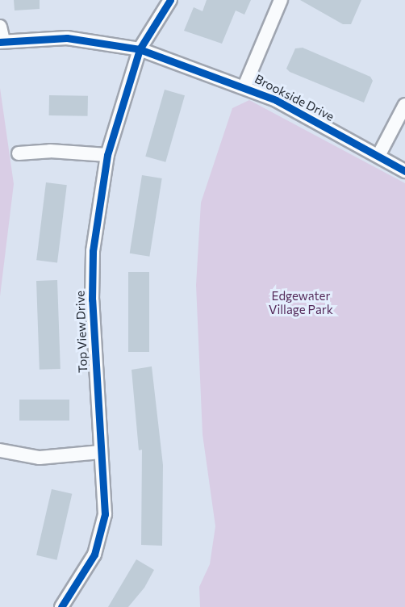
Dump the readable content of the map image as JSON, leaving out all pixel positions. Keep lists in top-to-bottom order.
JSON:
{
  "streets": {
    "street": ["Brookside Drive", "Top View Drive"]
  },
  "crossings": [
    ["Brookside Drive", "Top View Drive"]
  ],
  "parks": ["Edgewater Village Park"]
}
